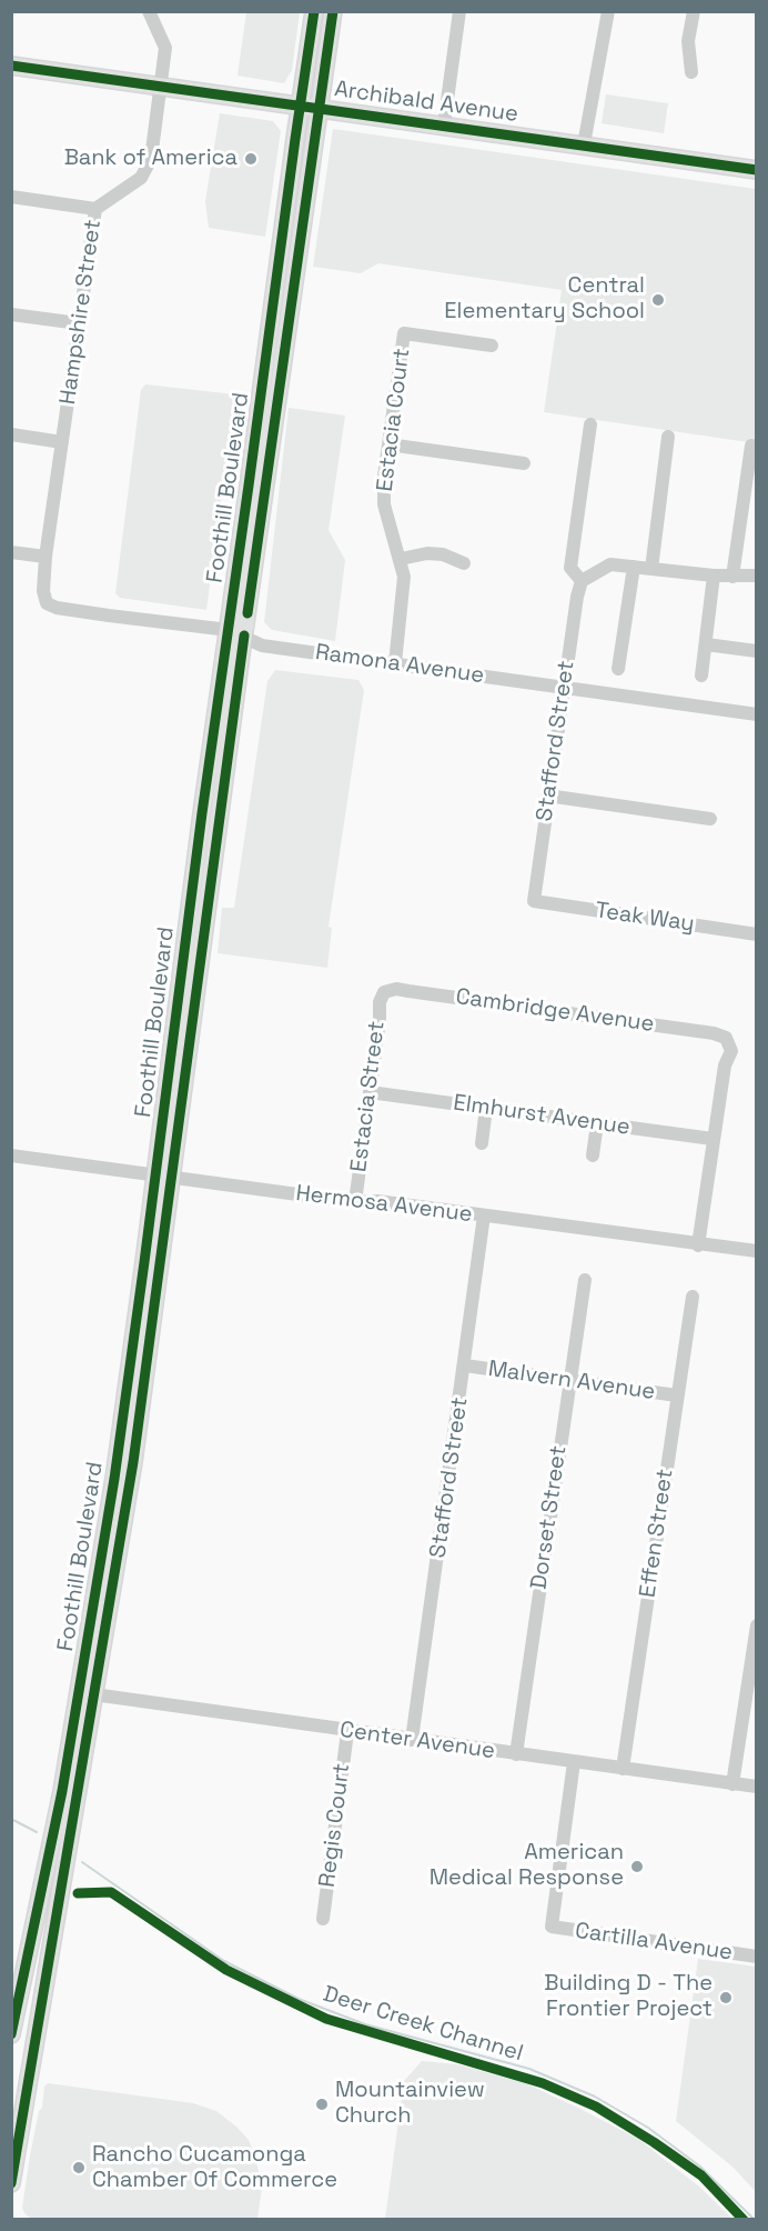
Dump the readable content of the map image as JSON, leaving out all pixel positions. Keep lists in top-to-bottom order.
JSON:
{
  "streets": {
    "main road": ["Archibald Avenue", "Foothill Boulevard"],
    "street": [
      "Hampshire Street",
      "Estacia Court",
      "Ramona Avenue",
      "Stafford Street",
      "Teak Way",
      "Cambridge Avenue",
      "Estacia Street",
      "Elmhurst Avenue",
      "Hermosa Avenue",
      "Malvern Avenue",
      "Dorset Street",
      "Effen Street",
      "Center Avenue",
      "Regis Court",
      "Cartilla Avenue"
    ],
    "cycle path": ["Deer Creek Channel"]
  },
  "crossings": [
    ["Archibald Avenue", "Hampshire Street"],
    ["Archibald Avenue", "Foothill Boulevard"],
    ["Hampshire Street", "Ramona Avenue"],
    ["Estacia Court", "Ramona Avenue"],
    ["Foothill Boulevard", "Ramona Avenue"],
    ["Foothill Boulevard", "Hermosa Avenue"],
    ["Foothill Boulevard", "Center Avenue"],
    ["Ramona Avenue", "Stafford Street"],
    ["Stafford Street", "Teak Way"],
    ["Stafford Street", "Hermosa Avenue"],
    ["Stafford Street", "Malvern Avenue"],
    ["Stafford Street", "Center Avenue"],
    ["Cambridge Avenue", "Estacia Street"],
    ["Cambridge Avenue", "Elmhurst Avenue"],
    ["Estacia Street", "Elmhurst Avenue"],
    ["Estacia Street", "Hermosa Avenue"],
    ["Malvern Avenue", "Dorset Street"],
    ["Malvern Avenue", "Effen Street"],
    ["Dorset Street", "Center Avenue"],
    ["Effen Street", "Center Avenue"],
    ["Center Avenue", "Regis Court"],
    ["Center Avenue", "Cartilla Avenue"]
  ],
  "places": [
    "Bank of America",
    "Central Elementary School",
    "American Medical Response",
    "Building D - The Frontier Project",
    "Mountainview Church",
    "Rancho Cucamonga Chamber Of Commerce"
  ]
}
